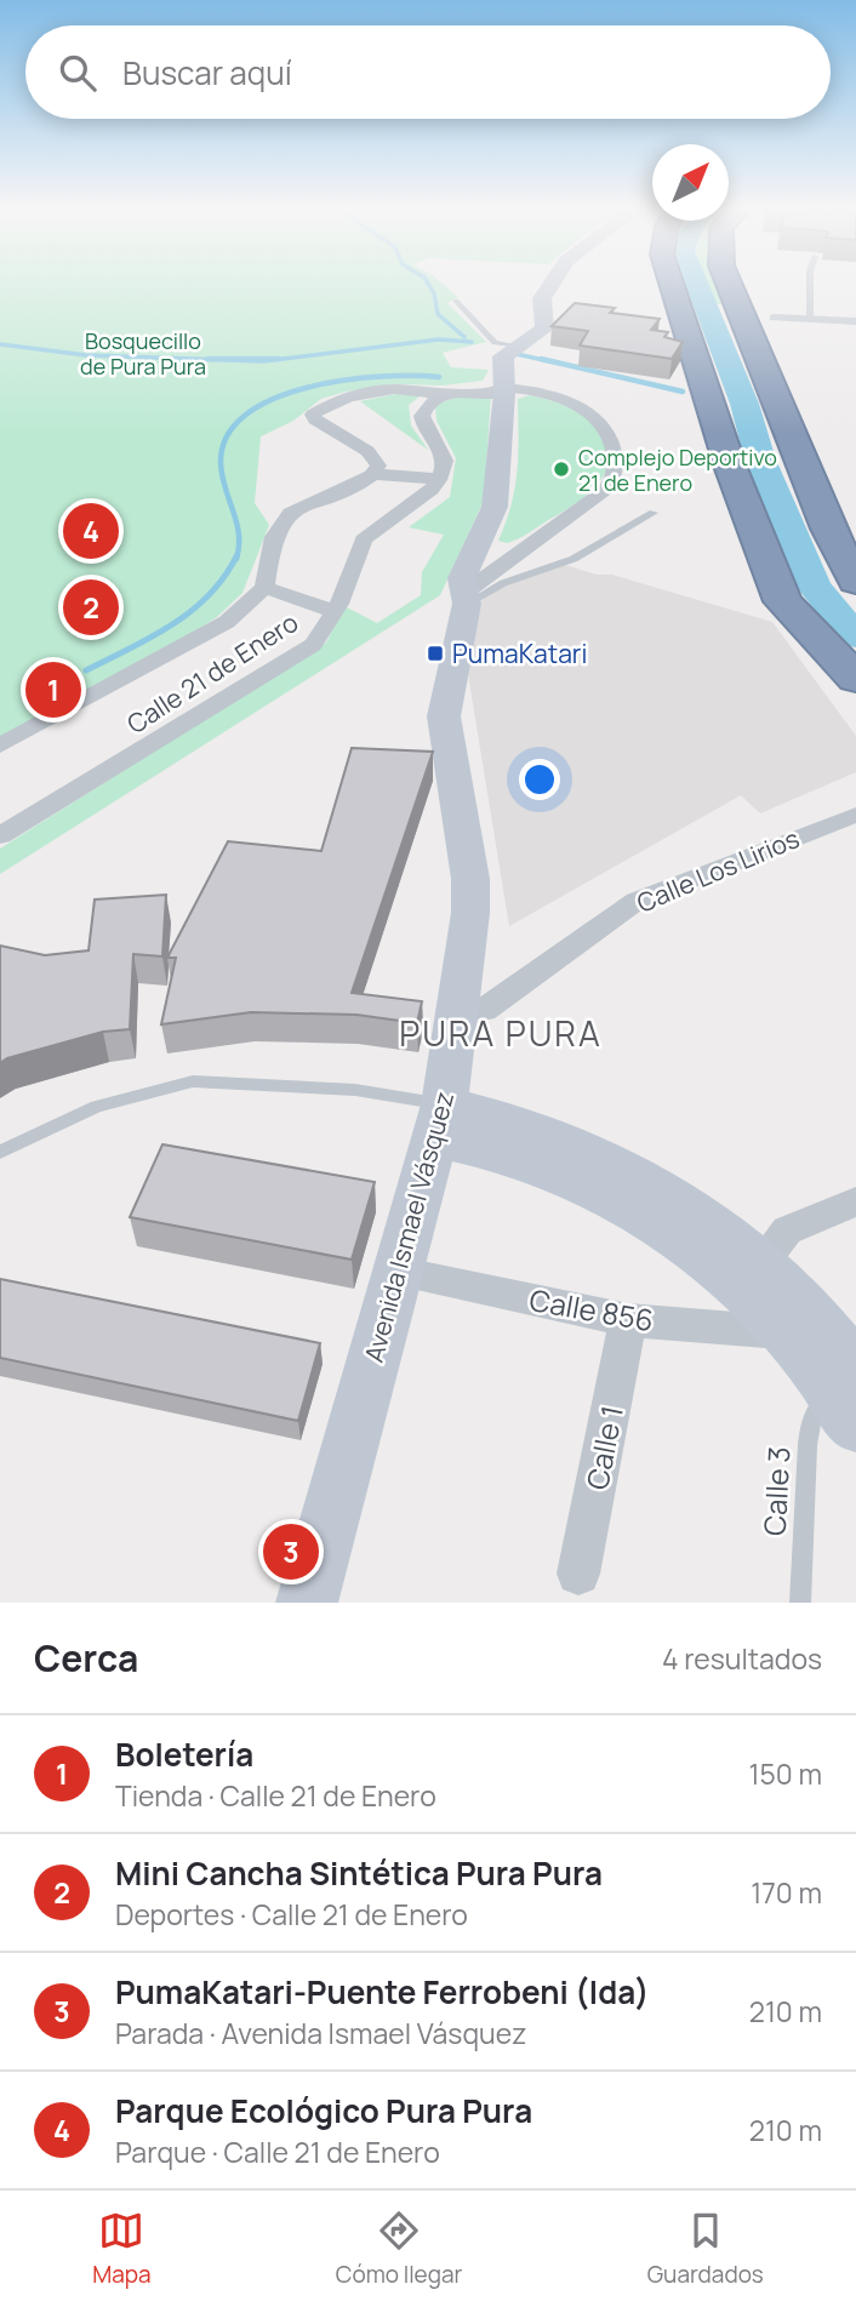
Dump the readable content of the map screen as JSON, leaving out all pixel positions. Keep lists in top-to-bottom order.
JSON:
{
  "streets": {
    "main road": ["Avenida Ismael Vásquez"],
    "street": [
      "Calle 21 de Enero",
      "Calle Los Lirios",
      "Calle 856",
      "Calle 1"
    ],
    "lane": ["Calle 3"]
  },
  "crossings": [
    ["Calle Los Lirios", "Avenida Ismael Vásquez"],
    ["Avenida Ismael Vásquez", "Calle 856"],
    ["Calle 856", "Calle 1"]
  ],
  "districts": ["PURA PURA"],
  "parks": ["Bosquecillo de Pura Pura"],
  "places": {
    "other": ["Complejo Deportivo 21 de Enero"],
    "transit": ["PumaKatari"]
  },
  "north": "top right",
  "page": {
    "search": "Buscar aquí",
    "pins": [
      "4",
      "2",
      "1",
      "3"
    ],
    "heading": ["Cerca", "4 resultados"],
    "list": [
      {
        "mark": "1",
        "name": "Boletería",
        "note": "Tienda · Calle 21 de Enero",
        "value": "150 m"
      },
      {
        "mark": "2",
        "name": "Mini Cancha Sintética Pura Pura",
        "note": "Deportes · Calle 21 de Enero",
        "value": "170 m"
      },
      {
        "mark": "3",
        "name": "PumaKatari-Puente Ferrobeni (Ida)",
        "note": "Parada · Avenida Ismael Vásquez",
        "value": "210 m"
      },
      {
        "mark": "4",
        "name": "Parque Ecológico Pura Pura",
        "note": "Parque · Calle 21 de Enero",
        "value": "210 m"
      }
    ],
    "nav": ["Mapa", "Cómo llegar", "Guardados"]
  }
}
